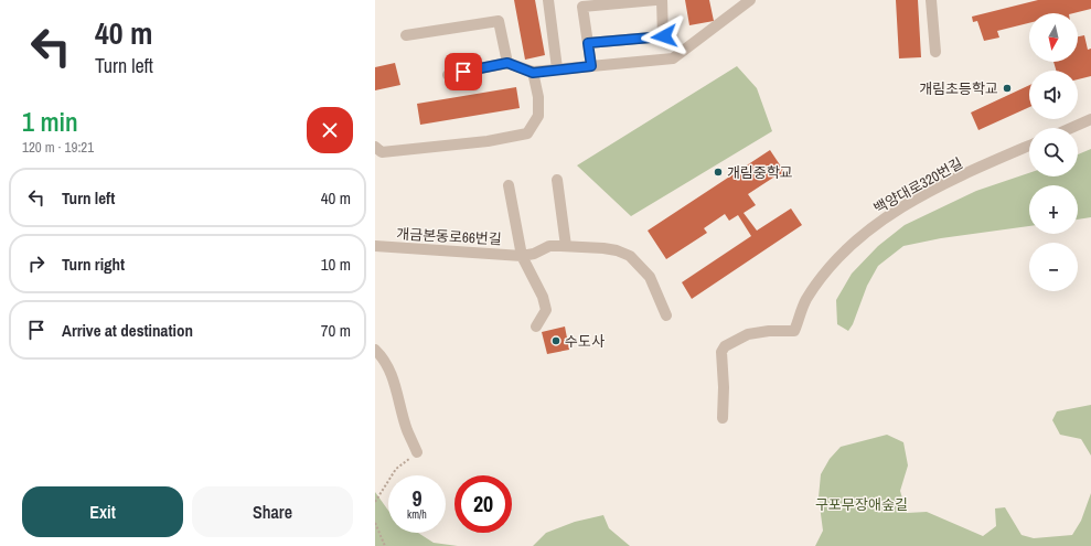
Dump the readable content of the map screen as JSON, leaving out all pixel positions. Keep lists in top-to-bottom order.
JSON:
{
  "streets": {
    "street": ["백양대로320번길", "개금본동로66번길"]
  },
  "parks": ["구포무장애숲길"],
  "places": ["개림초등학교", "개림중학교", "수도사"],
  "north": "bottom",
  "page": {
    "turn": ["40 m", "Turn left"],
    "map_buttons": ["+", "−"],
    "heading": ["1 min", "120 m · 19:21"],
    "list": [
      {
        "name": "Turn left",
        "value": "40 m"
      },
      {
        "name": "Turn right",
        "value": "10 m"
      },
      {
        "name": "Arrive at destination",
        "value": "70 m"
      }
    ],
    "speed": "9 km/h",
    "limit": "20",
    "buttons": ["Exit", "Share"]
  }
}
